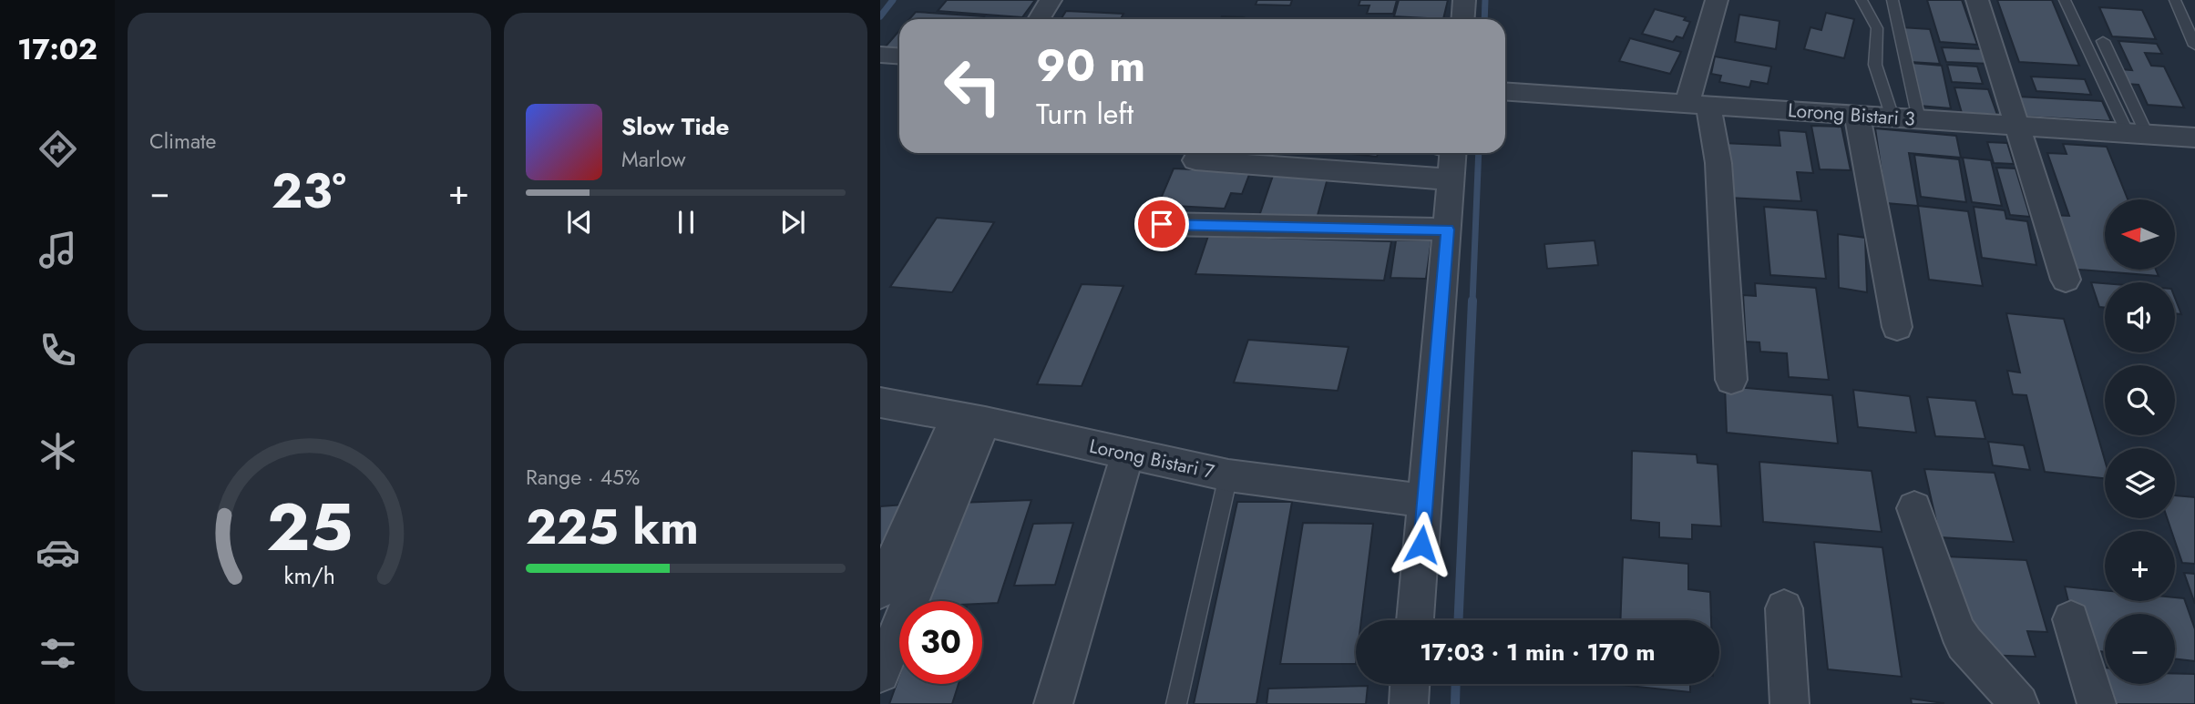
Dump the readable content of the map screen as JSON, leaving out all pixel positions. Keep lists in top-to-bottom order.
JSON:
{
  "streets": {
    "street": ["Lorong Bistari 3", "Lorong Bistari 7"]
  },
  "north": "left",
  "page": {
    "tabs": "17:02",
    "tile": [
      "Climate",
      ["Range · 45%", "225 km"]
    ],
    "turn": ["90 m", "Turn left"],
    "song": ["Slow Tide", "Marlow"],
    "heat": ["−", "23°", "+"],
    "map_buttons": ["+", "−"],
    "limit": "30",
    "trip": "17:03 · 1 min · 170 m",
    "gauge": ["25", "km/h"]
  }
}
